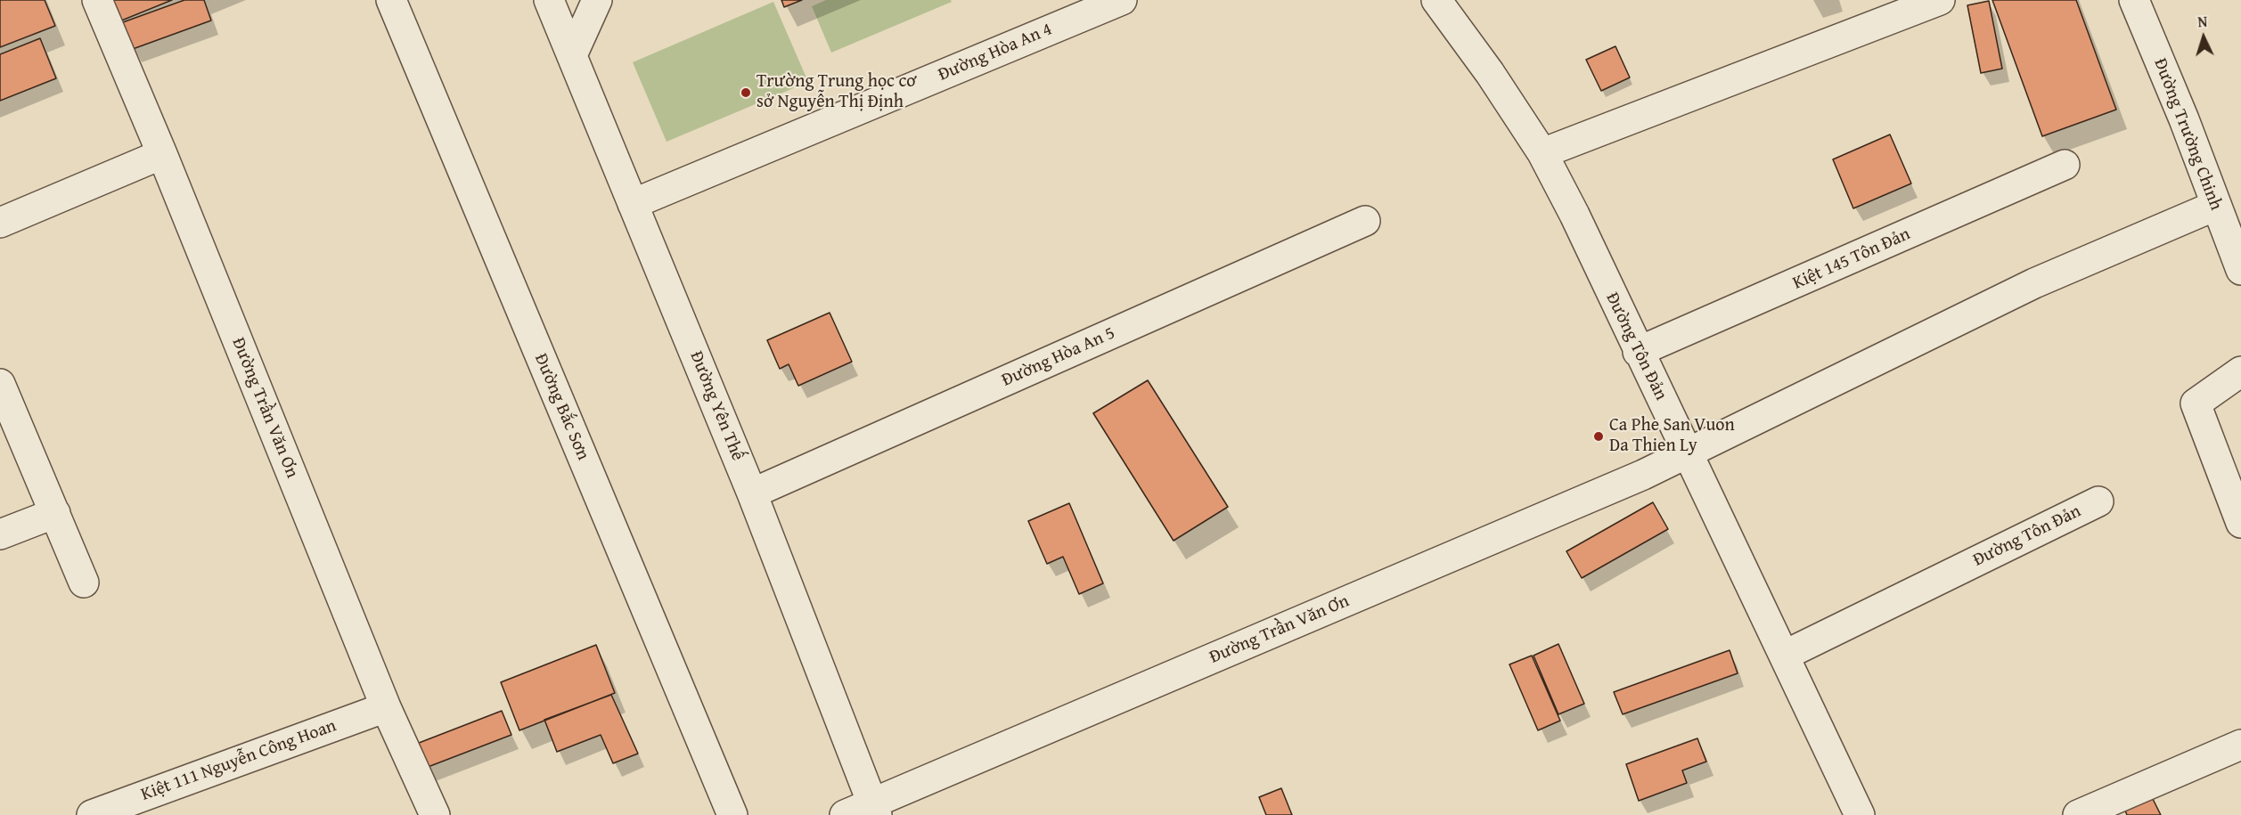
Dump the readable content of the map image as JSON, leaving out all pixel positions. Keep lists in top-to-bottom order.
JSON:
{
  "streets": {
    "street": [
      "Đường Hòa An 4",
      "Đường Trường Chinh",
      "Kiệt 145 Tôn Đản",
      "Đường Tôn Đản",
      "Đường Hòa An 5",
      "Đường Yên Thế",
      "Đường Bắc Sơn",
      "Đường Trần Văn Ơn",
      "Kiệt 111 Nguyễn Công Hoan"
    ]
  },
  "crossings": [
    ["Đường Hòa An 4", "Đường Yên Thế"],
    ["Đường Trường Chinh", "Đường Trần Văn Ơn"],
    ["Kiệt 145 Tôn Đản", "Đường Tôn Đản"],
    ["Đường Tôn Đản", "Đường Trần Văn Ơn"],
    ["Đường Hòa An 5", "Đường Yên Thế"],
    ["Đường Yên Thế", "Đường Trần Văn Ơn"],
    ["Đường Trần Văn Ơn", "Kiệt 111 Nguyễn Công Hoan"]
  ],
  "places": ["Trường Trung học cơ sở Nguyễn Thị Định", "Ca Phe San Vuon Da Thien Ly"],
  "north": "top"
}
